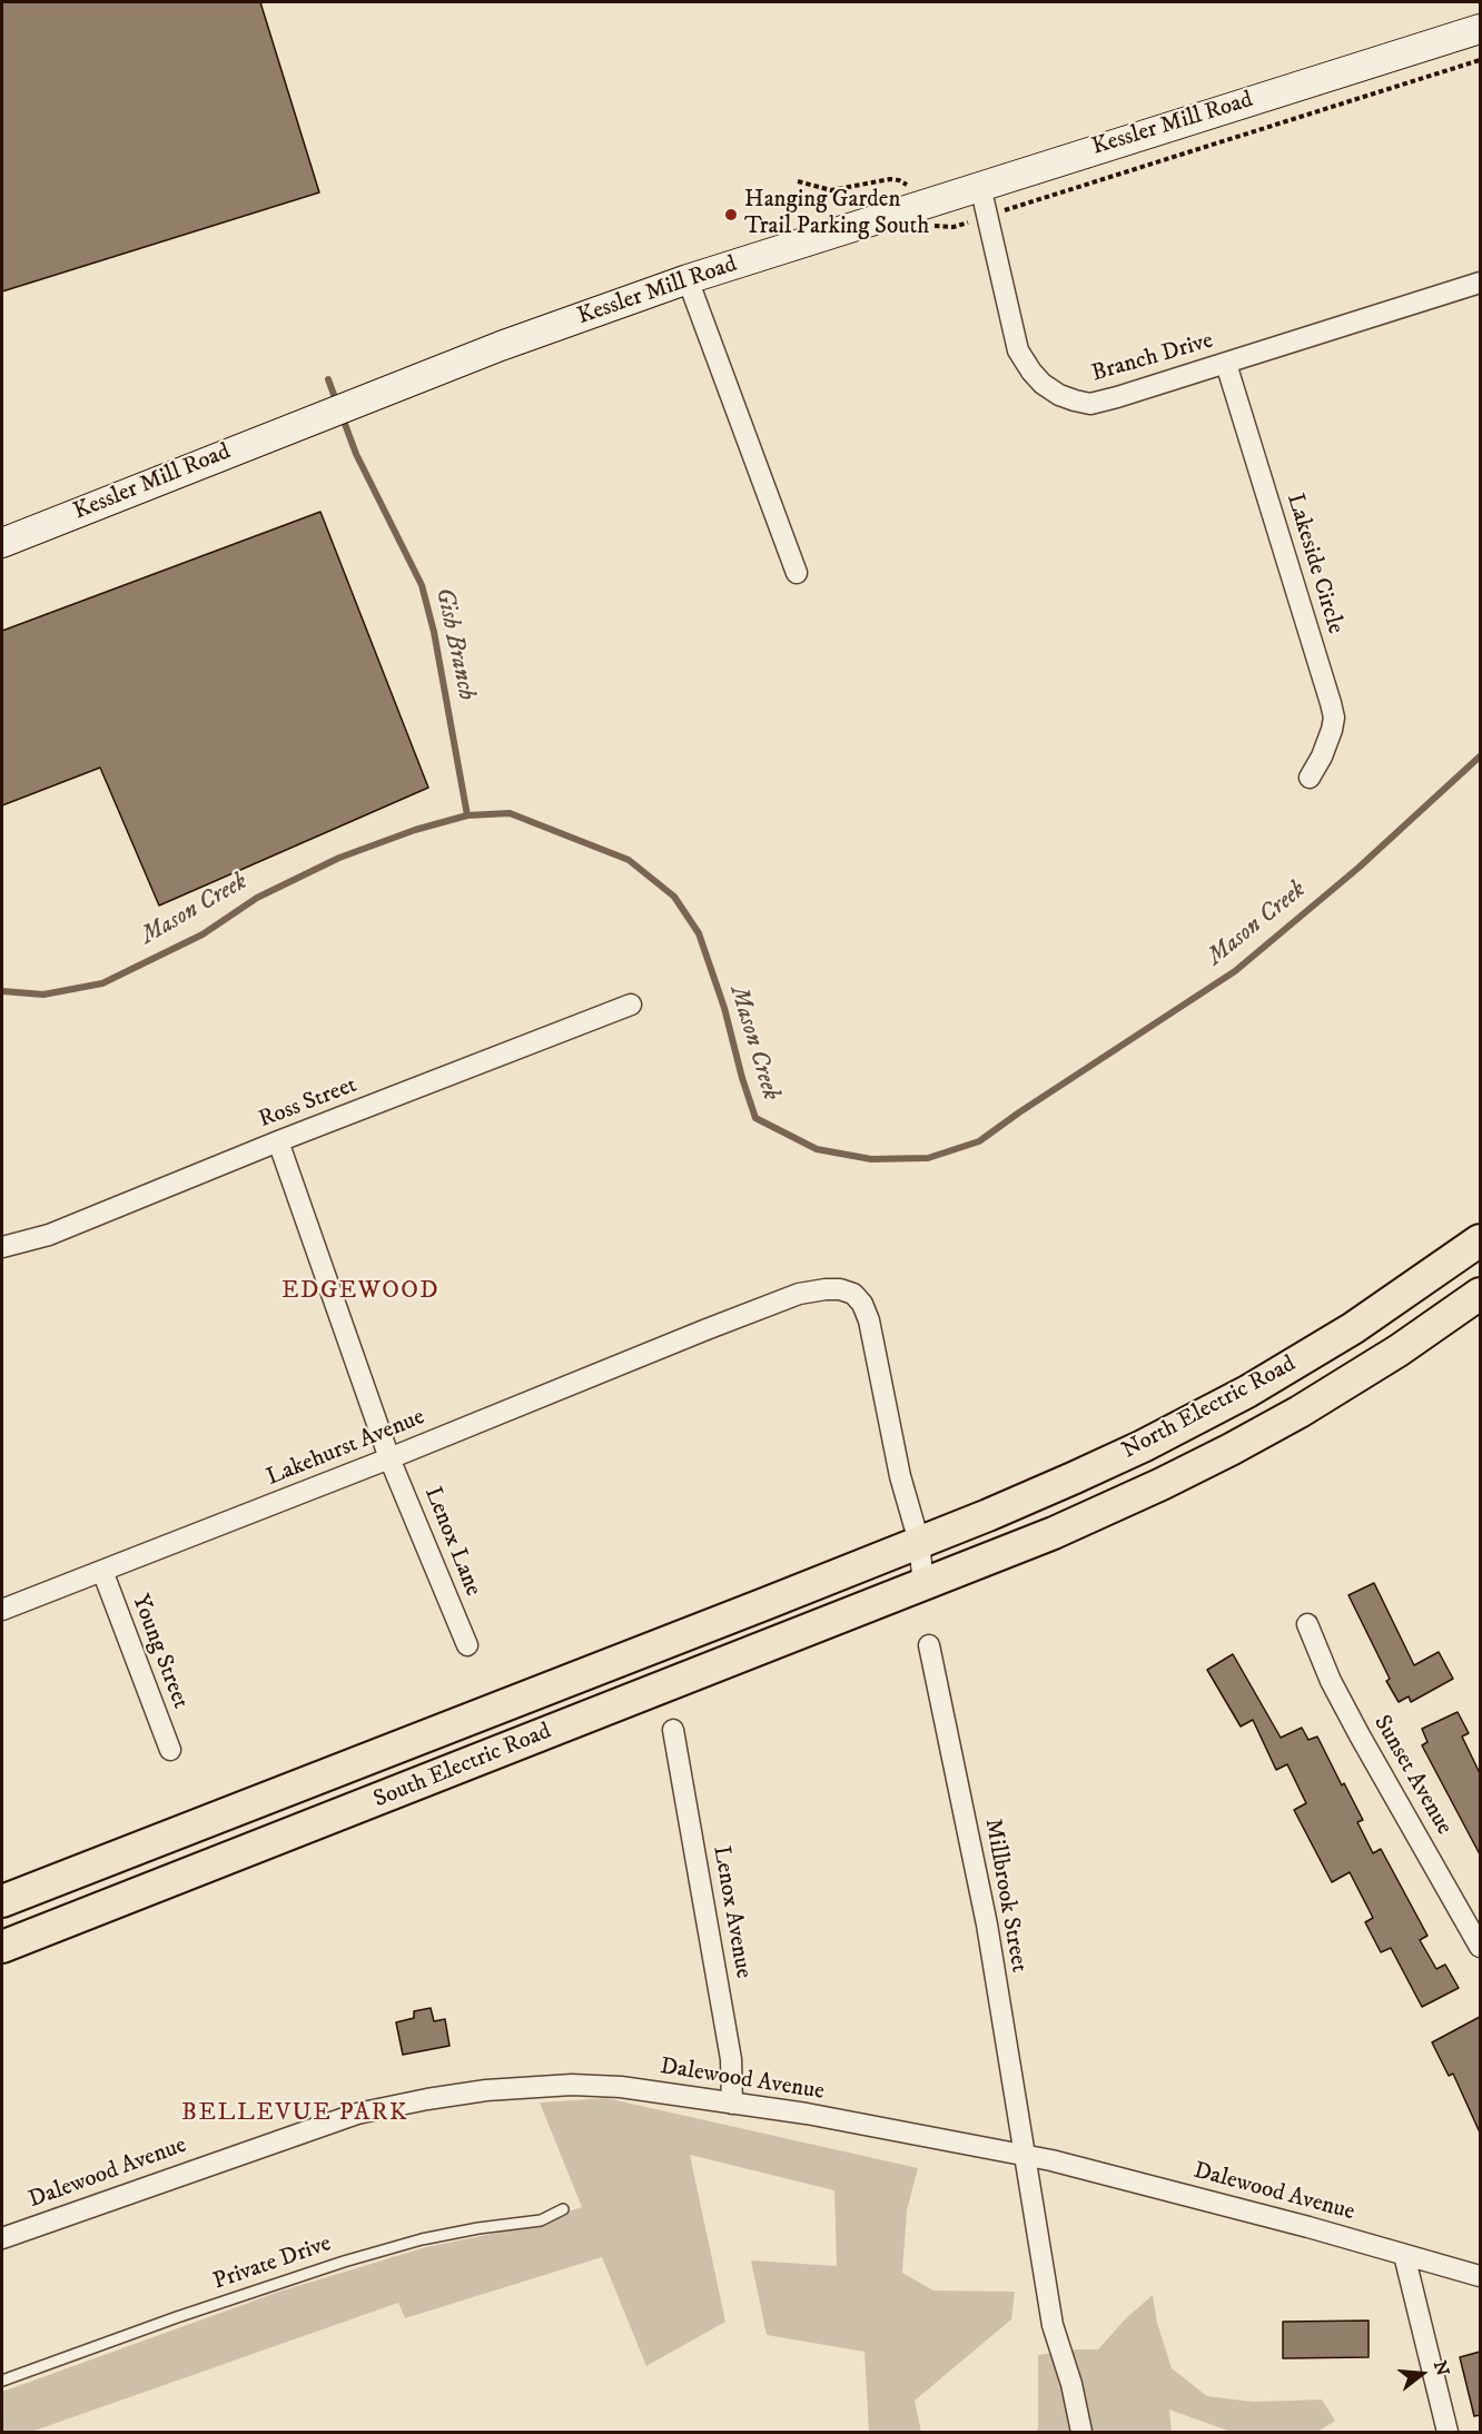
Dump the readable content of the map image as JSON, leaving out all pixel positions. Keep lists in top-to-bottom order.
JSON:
{
  "streets": {
    "main road": ["North Electric Road", "South Electric Road"],
    "street": [
      "Kessler Mill Road",
      "Branch Drive",
      "Lakeside Circle",
      "Ross Street",
      "Lakehurst Avenue",
      "Lenox Lane",
      "Young Street",
      "Sunset Avenue",
      "Millbrook Street",
      "Lenox Avenue",
      "Dalewood Avenue"
    ],
    "lane": ["Private Drive"]
  },
  "crossings": [
    ["Kessler Mill Road", "Branch Drive"],
    ["Branch Drive", "Lakeside Circle"],
    ["North Electric Road", "Lakehurst Avenue"],
    ["North Electric Road", "South Electric Road"],
    ["Lakehurst Avenue", "Lenox Lane"],
    ["Lakehurst Avenue", "Young Street"],
    ["Lakehurst Avenue", "South Electric Road"],
    ["Millbrook Street", "Dalewood Avenue"],
    ["Lenox Avenue", "Dalewood Avenue"]
  ],
  "districts": ["EDGEWOOD", "BELLEVUE PARK"],
  "water": ["Gish Branch", "Mason Creek"],
  "places": ["Hanging Garden Trail Parking South"],
  "north": "right"
}
